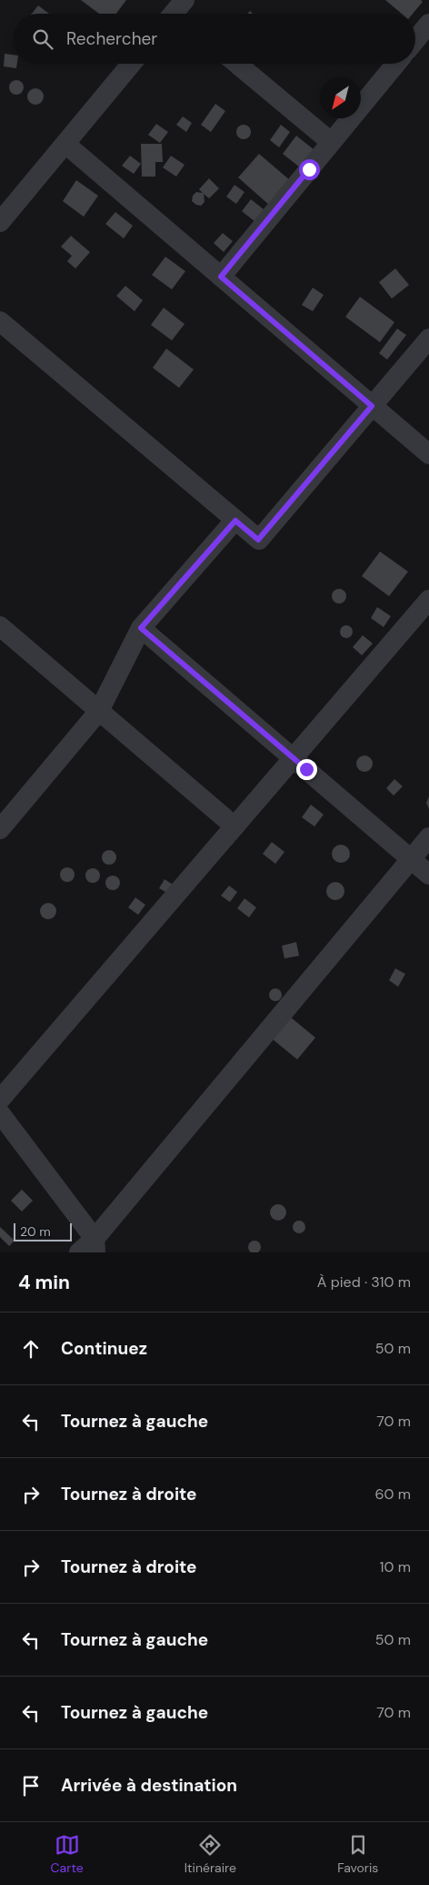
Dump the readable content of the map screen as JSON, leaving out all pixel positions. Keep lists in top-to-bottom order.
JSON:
{
  "scale_bar": "20 m",
  "north": "bottom left",
  "page": {
    "search": "Rechercher",
    "scale": "20 m",
    "heading": ["4 min", "À pied · 310 m"],
    "list": [
      ["Continuez", "50 m"],
      ["Tournez à gauche", "70 m"],
      ["Tournez à droite", "60 m"],
      ["Tournez à droite", "10 m"],
      ["Tournez à gauche", "50 m"],
      ["Tournez à gauche", "70 m"],
      "Arrivée à destination"
    ],
    "nav": ["Carte", "Itinéraire", "Favoris"]
  }
}
